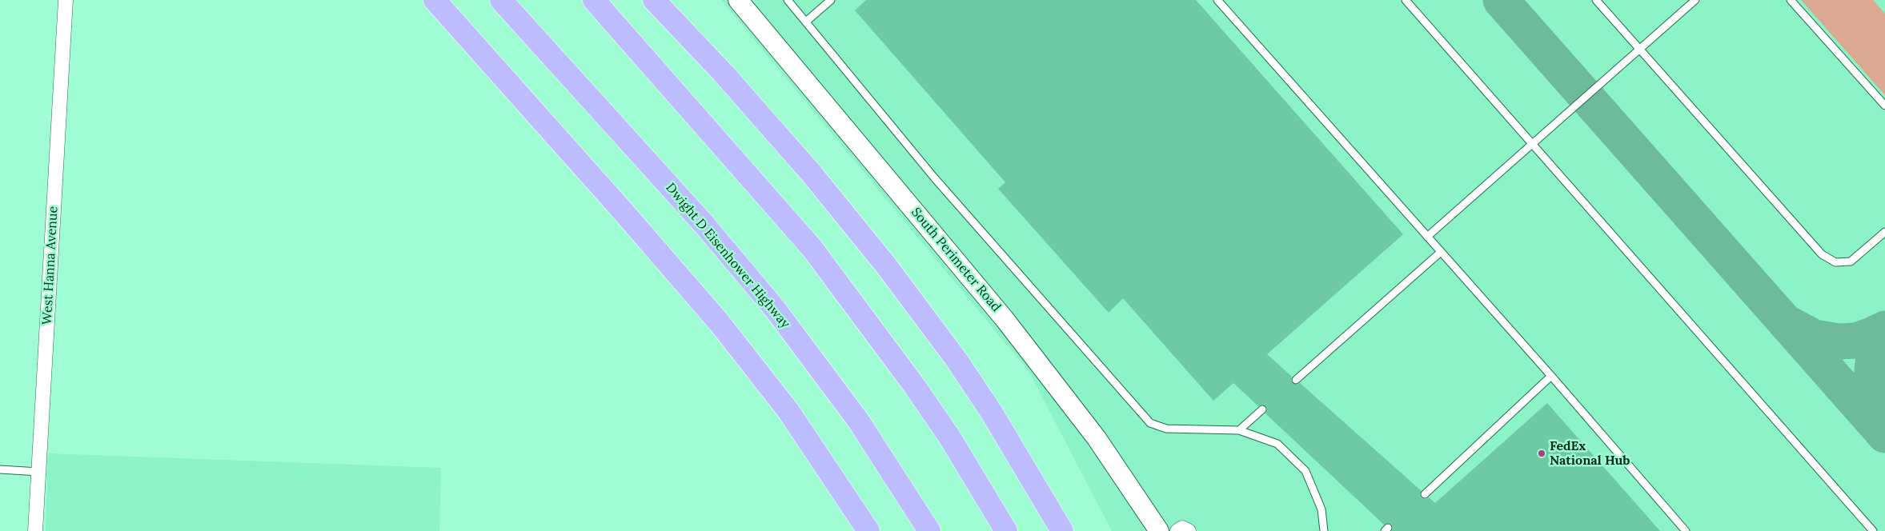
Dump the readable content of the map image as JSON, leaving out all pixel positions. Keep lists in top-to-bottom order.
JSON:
{
  "streets": {
    "highway": ["Dwight D Eisenhower Highway"],
    "street": ["South Perimeter Road", "West Hanna Avenue"]
  },
  "places": ["FedEx National Hub"]
}
